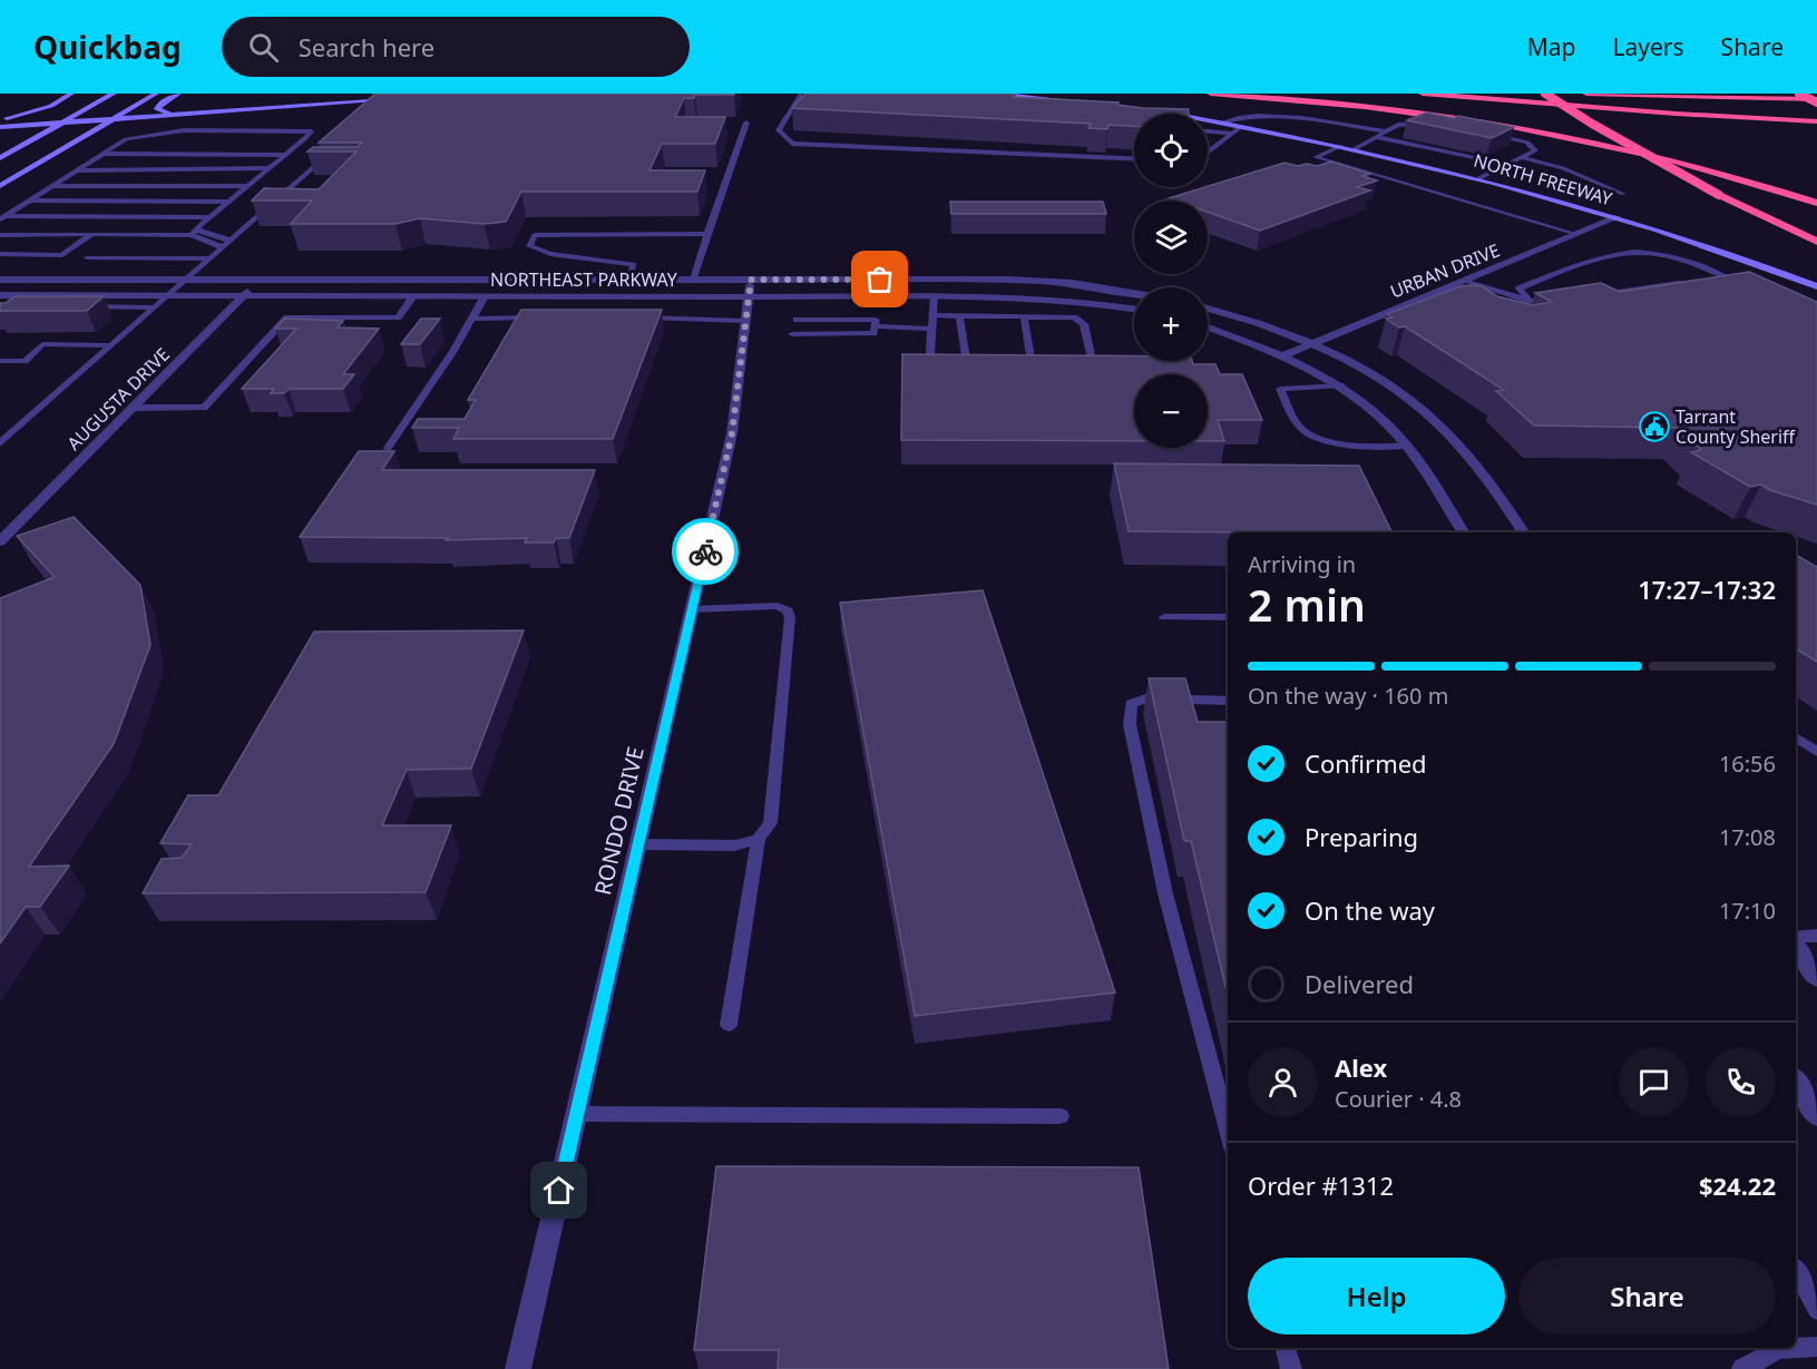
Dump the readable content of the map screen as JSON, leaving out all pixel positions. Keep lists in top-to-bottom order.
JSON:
{
  "streets": {
    "main road": ["NORTH FREEWAY"],
    "street": [
      "URBAN DRIVE",
      "NORTHEAST PARKWAY",
      "AUGUSTA DRIVE",
      "RONDO DRIVE"
    ]
  },
  "crossings": [
    ["NORTH FREEWAY", "URBAN DRIVE"],
    ["NORTHEAST PARKWAY", "AUGUSTA DRIVE"],
    ["NORTHEAST PARKWAY", "RONDO DRIVE"]
  ],
  "places": {
    "public building": ["Tarrant County Sheriff"]
  },
  "page": {
    "header": "Quickbag",
    "search": "Search here",
    "nav": ["Map", "Layers", "Share"],
    "map_buttons": ["+", "−"],
    "heading": ["2 min", "Arriving in", "17:27–17:32"],
    "panel": [
      "Alex",
      "Courier · 4.8",
      "Order #1312",
      "$24.22"
    ],
    "bar": "On the way · 160 m",
    "list": [
      ["Confirmed", "16:56"],
      ["Preparing", "17:08"],
      ["On the way", "17:10"],
      "Delivered"
    ],
    "buttons": ["Help", "Share"]
  }
}
